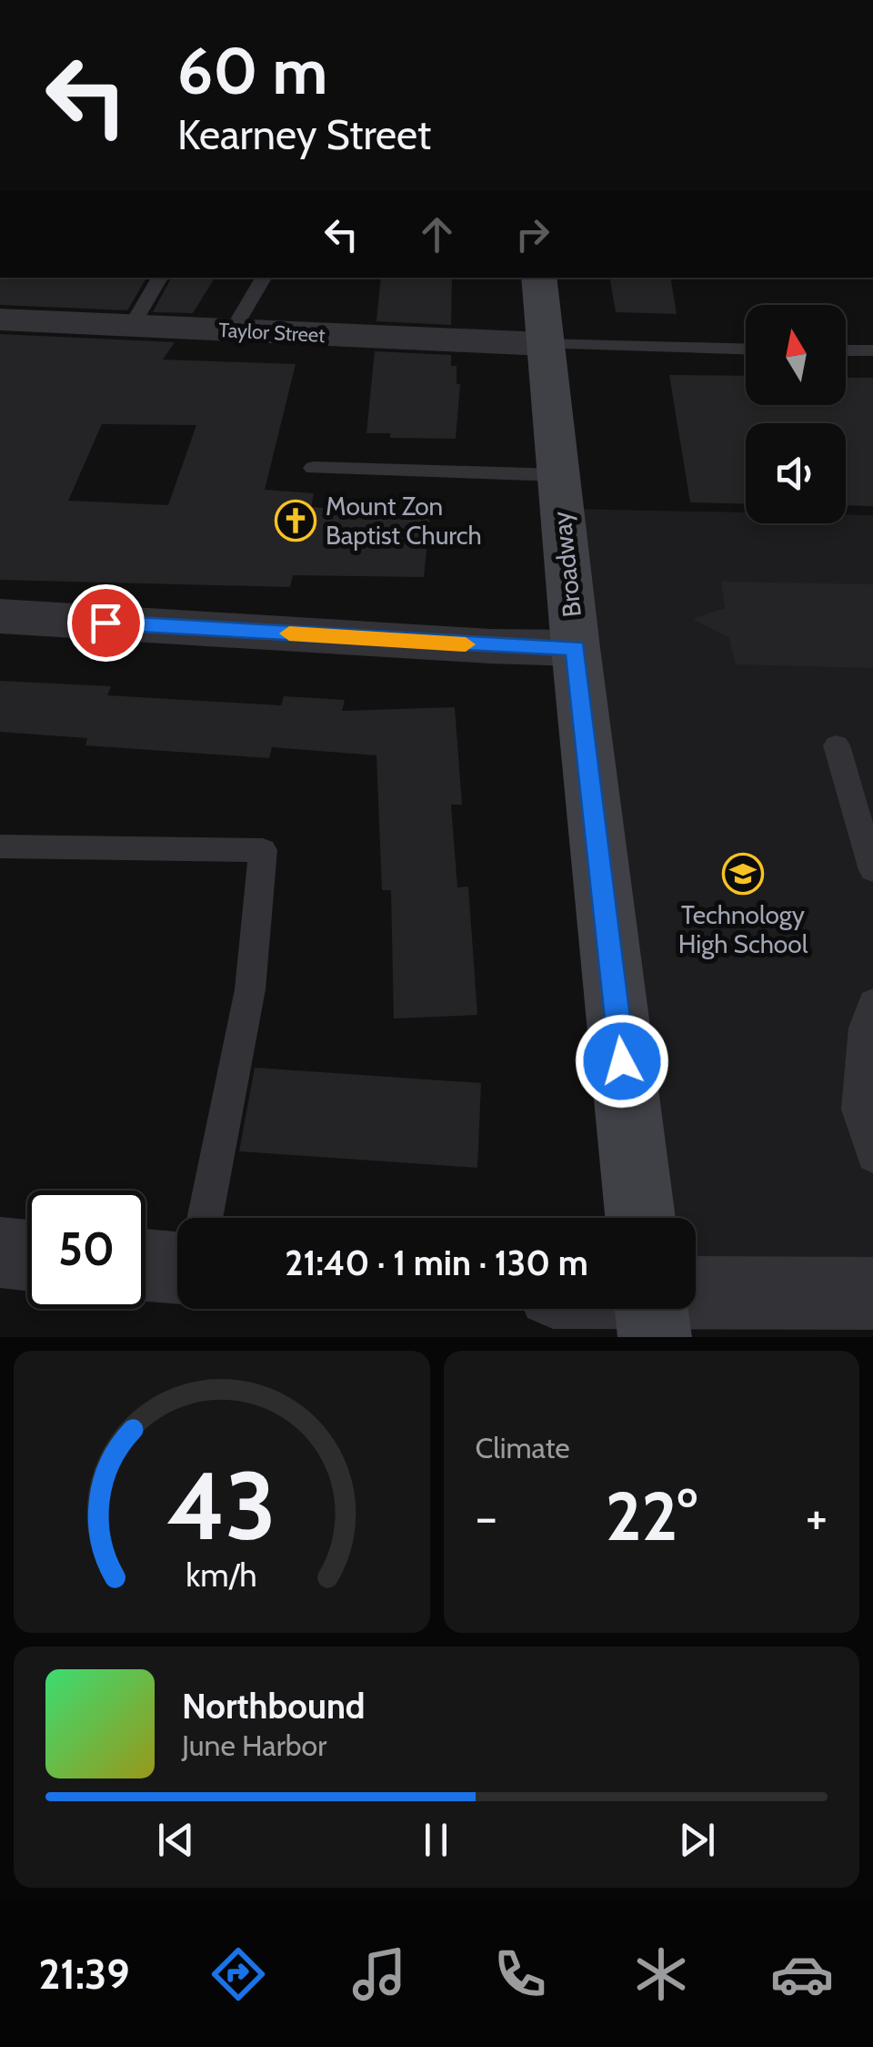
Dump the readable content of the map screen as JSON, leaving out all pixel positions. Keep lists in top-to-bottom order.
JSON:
{
  "streets": {
    "main road": ["Broadway"],
    "street": ["Taylor Street"]
  },
  "crossings": [
    ["Taylor Street", "Broadway"]
  ],
  "places": {
    "church": ["Mount Zon Baptist Church"],
    "school or university": ["Technology High School"]
  },
  "north": "top",
  "page": {
    "turn": ["60 m", "Kearney Street"],
    "limit": "50",
    "trip": "21:40 · 1 min · 130 m",
    "tile": "Climate",
    "heat": ["−", "22°", "+"],
    "song": ["Northbound", "June Harbor"],
    "tabs": "21:39",
    "gauge": ["43", "km/h"]
  }
}
